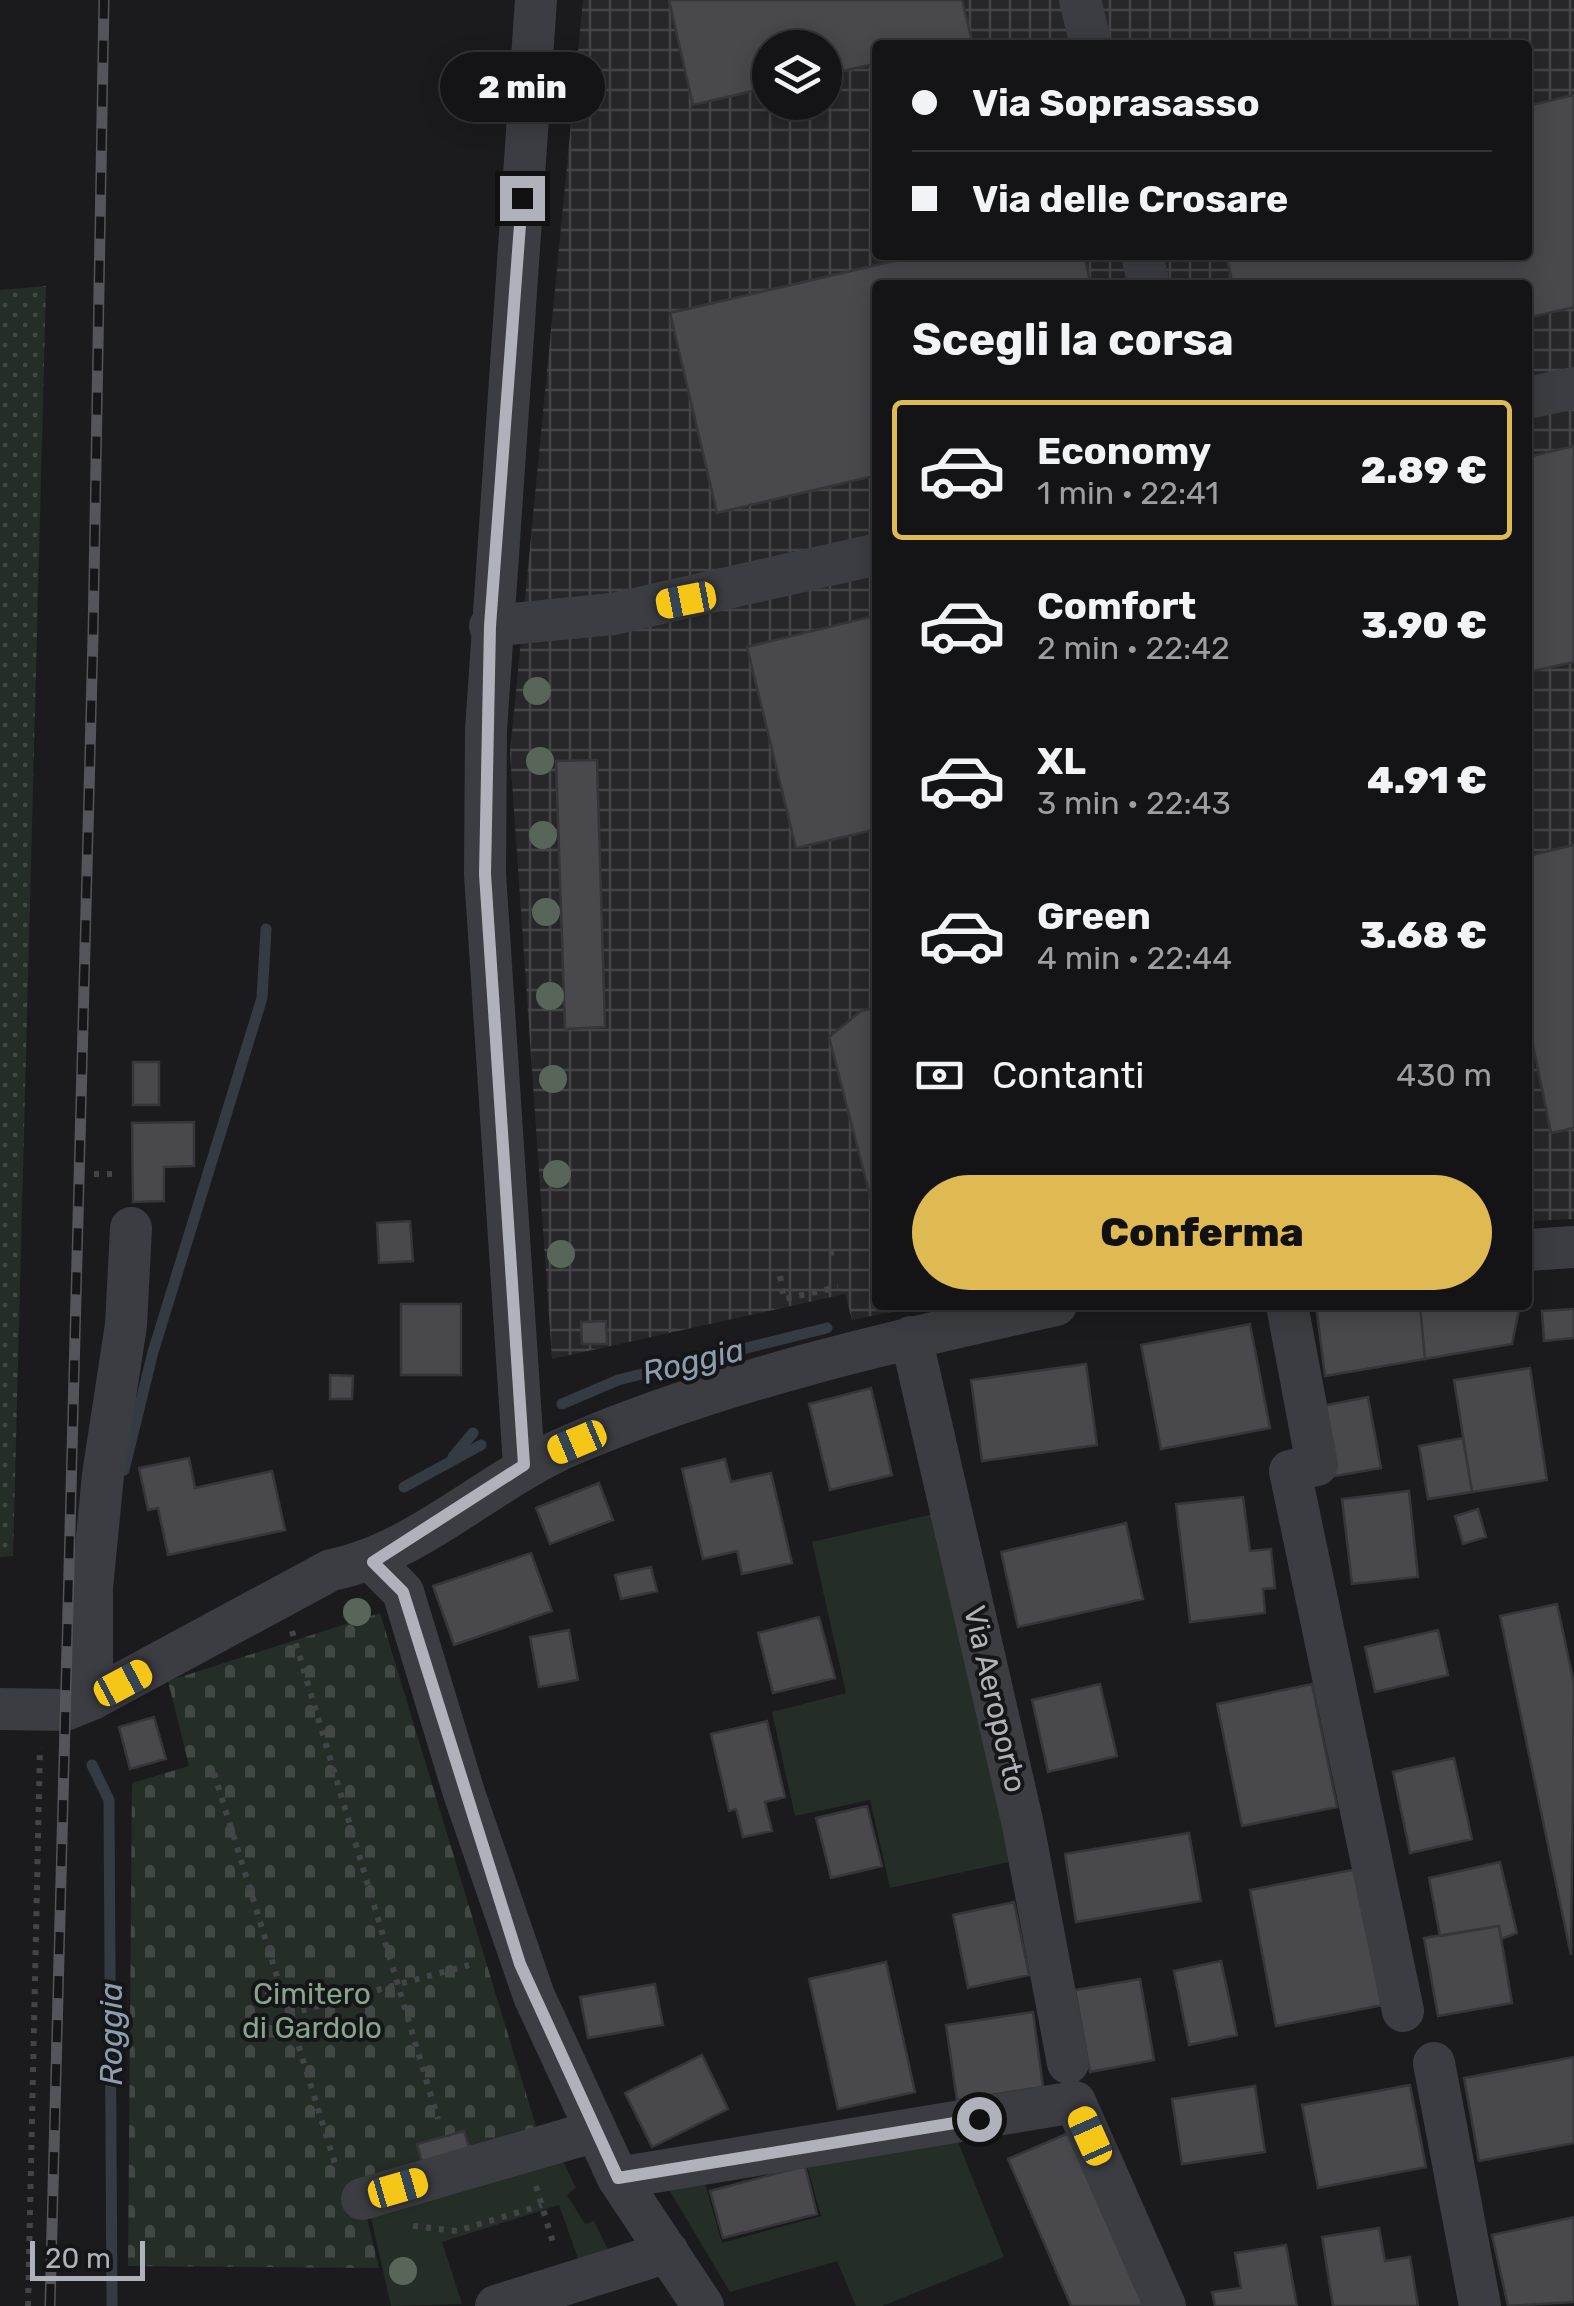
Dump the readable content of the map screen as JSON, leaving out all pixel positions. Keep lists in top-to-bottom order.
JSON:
{
  "streets": {
    "street": ["Via Aeroporto"]
  },
  "water": ["Roggia"],
  "parks": ["Cimitero di Gardolo"],
  "scale_bar": "20 m",
  "page": {
    "banner": ["Via Soprasasso", "Via delle Crosare"],
    "bubble": "2 min",
    "heading": "Scegli la corsa",
    "list": [
      {
        "name": "Economy",
        "note": "1 min · 22:41",
        "value": "2.89 €"
      },
      {
        "name": "Comfort",
        "note": "2 min · 22:42",
        "value": "3.90 €"
      },
      {
        "name": "XL",
        "note": "3 min · 22:43",
        "value": "4.91 €"
      },
      {
        "name": "Green",
        "note": "4 min · 22:44",
        "value": "3.68 €"
      }
    ],
    "pay": ["Contanti", "430 m"],
    "buttons": "Conferma",
    "scale": "20 m"
  }
}
